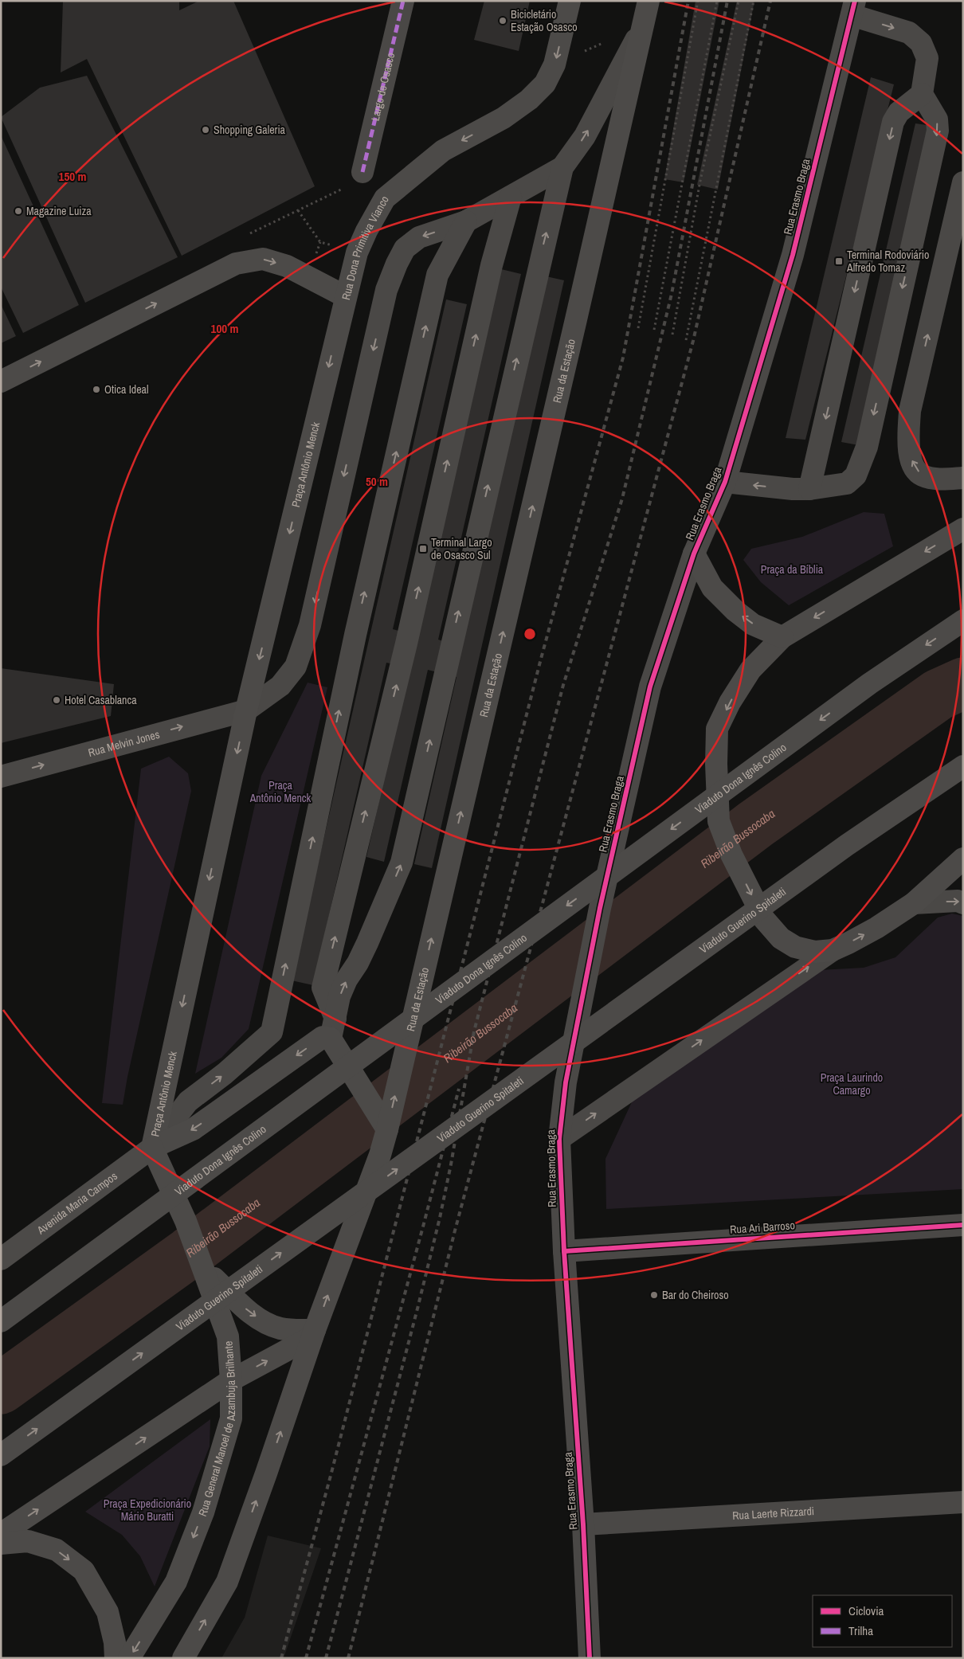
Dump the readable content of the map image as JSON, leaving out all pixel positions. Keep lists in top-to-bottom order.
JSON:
{
  "streets": {
    "main road": [
      "Rua Dona Primitiva Vianco",
      "Rua da Estação",
      "Praça Antônio Menck",
      "Viaduto Dona Ignês Colino",
      "Viaduto Guerino Spitaleti",
      "Avenida Maria Campos",
      "Rua General Manoel de Azambuja Brilhante"
    ],
    "street": [
      "Largo de Osasco",
      "Rua Erasmo Braga",
      "Rua Melvin Jones",
      "Rua Ari Barroso",
      "Rua Laerte Rizzardi"
    ]
  },
  "crossings": [
    ["Rua Erasmo Braga", "Rua Ari Barroso"],
    ["Rua Erasmo Braga", "Rua Laerte Rizzardi"],
    ["Rua Dona Primitiva Vianco", "Praça Antônio Menck"],
    ["Praça Antônio Menck", "Rua Melvin Jones"],
    ["Praça Antônio Menck", "Avenida Maria Campos"],
    ["Praça Antônio Menck", "Rua General Manoel de Azambuja Brilhante"],
    ["Avenida Maria Campos", "Rua General Manoel de Azambuja Brilhante"]
  ],
  "one_way": [
    "Rua da Estação",
    "Praça Antônio Menck",
    "Rua Melvin Jones",
    "Avenida Maria Campos",
    "Rua General Manoel de Azambuja Brilhante"
  ],
  "water": ["Ribeirão Bussocaba"],
  "parks": [
    "Praça da Bíblia",
    "Praça Antônio Menck",
    "Praça Laurindo Camargo",
    "Praça Expedicionário Mário Buratti"
  ],
  "places": {
    "other": [
      "Bicicletário Estação Osasco",
      "Shopping Galeria",
      "Magazine Luiza",
      "Otica Ideal",
      "Hotel Casablanca",
      "Bar do Cheiroso"
    ],
    "transit": ["Terminal Rodoviário Alfredo Tomaz", "Terminal Largo de Osasco Sul"]
  },
  "legend": ["Ciclovia", "Trilha"],
  "rings": ["150 m", "100 m", "50 m"]
}
